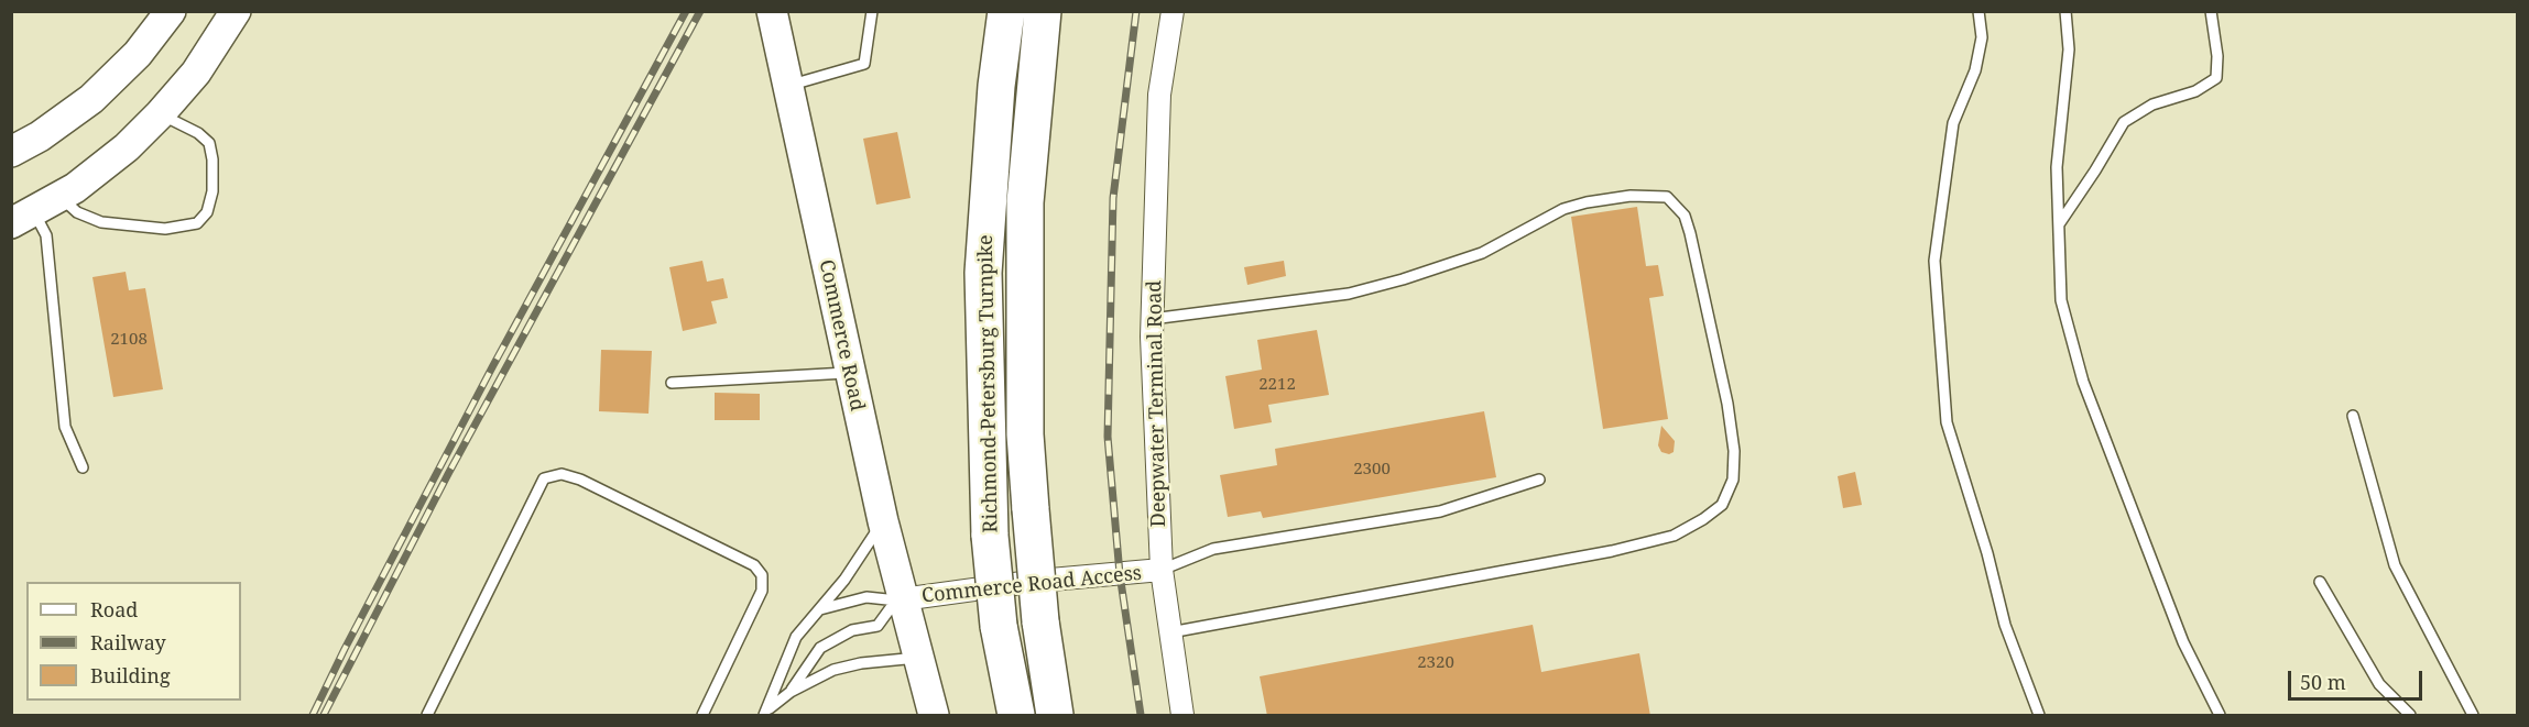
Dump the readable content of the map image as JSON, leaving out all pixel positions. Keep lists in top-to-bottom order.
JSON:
{
  "streets": {
    "highway": ["Richmond-Petersburg Turnpike"],
    "main road": ["Commerce Road"],
    "street": ["Deepwater Terminal Road", "Commerce Road Access"]
  },
  "crossings": [
    ["Commerce Road", "Commerce Road Access"],
    ["Deepwater Terminal Road", "Commerce Road Access"]
  ],
  "house_numbers": [
    "2108",
    "2212",
    "2300",
    "2320"
  ],
  "legend": ["Road", "Railway", "Building"],
  "scale_bar": "50 m"
}
